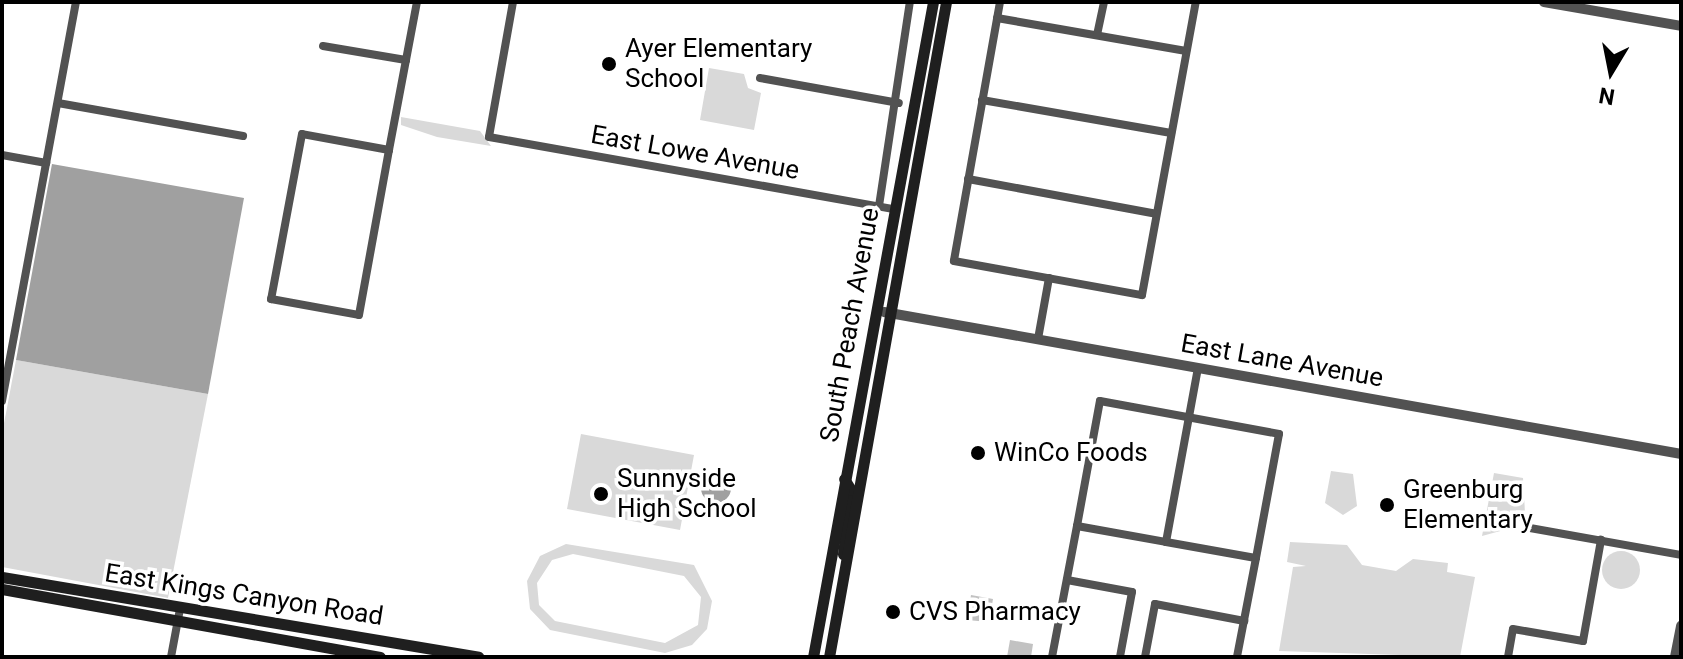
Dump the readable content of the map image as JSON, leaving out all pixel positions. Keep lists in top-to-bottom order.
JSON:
{
  "streets": {
    "main road": ["South Peach Avenue", "East Kings Canyon Road"],
    "street": ["East Lowe Avenue", "East Lane Avenue"]
  },
  "crossings": [
    ["East Lowe Avenue", "South Peach Avenue"],
    ["South Peach Avenue", "East Lane Avenue"]
  ],
  "places": [
    "Ayer Elementary School",
    "WinCo Foods",
    "Sunnyside High School",
    "Greenburg Elementary",
    "CVS Pharmacy"
  ],
  "north": "bottom"
}
